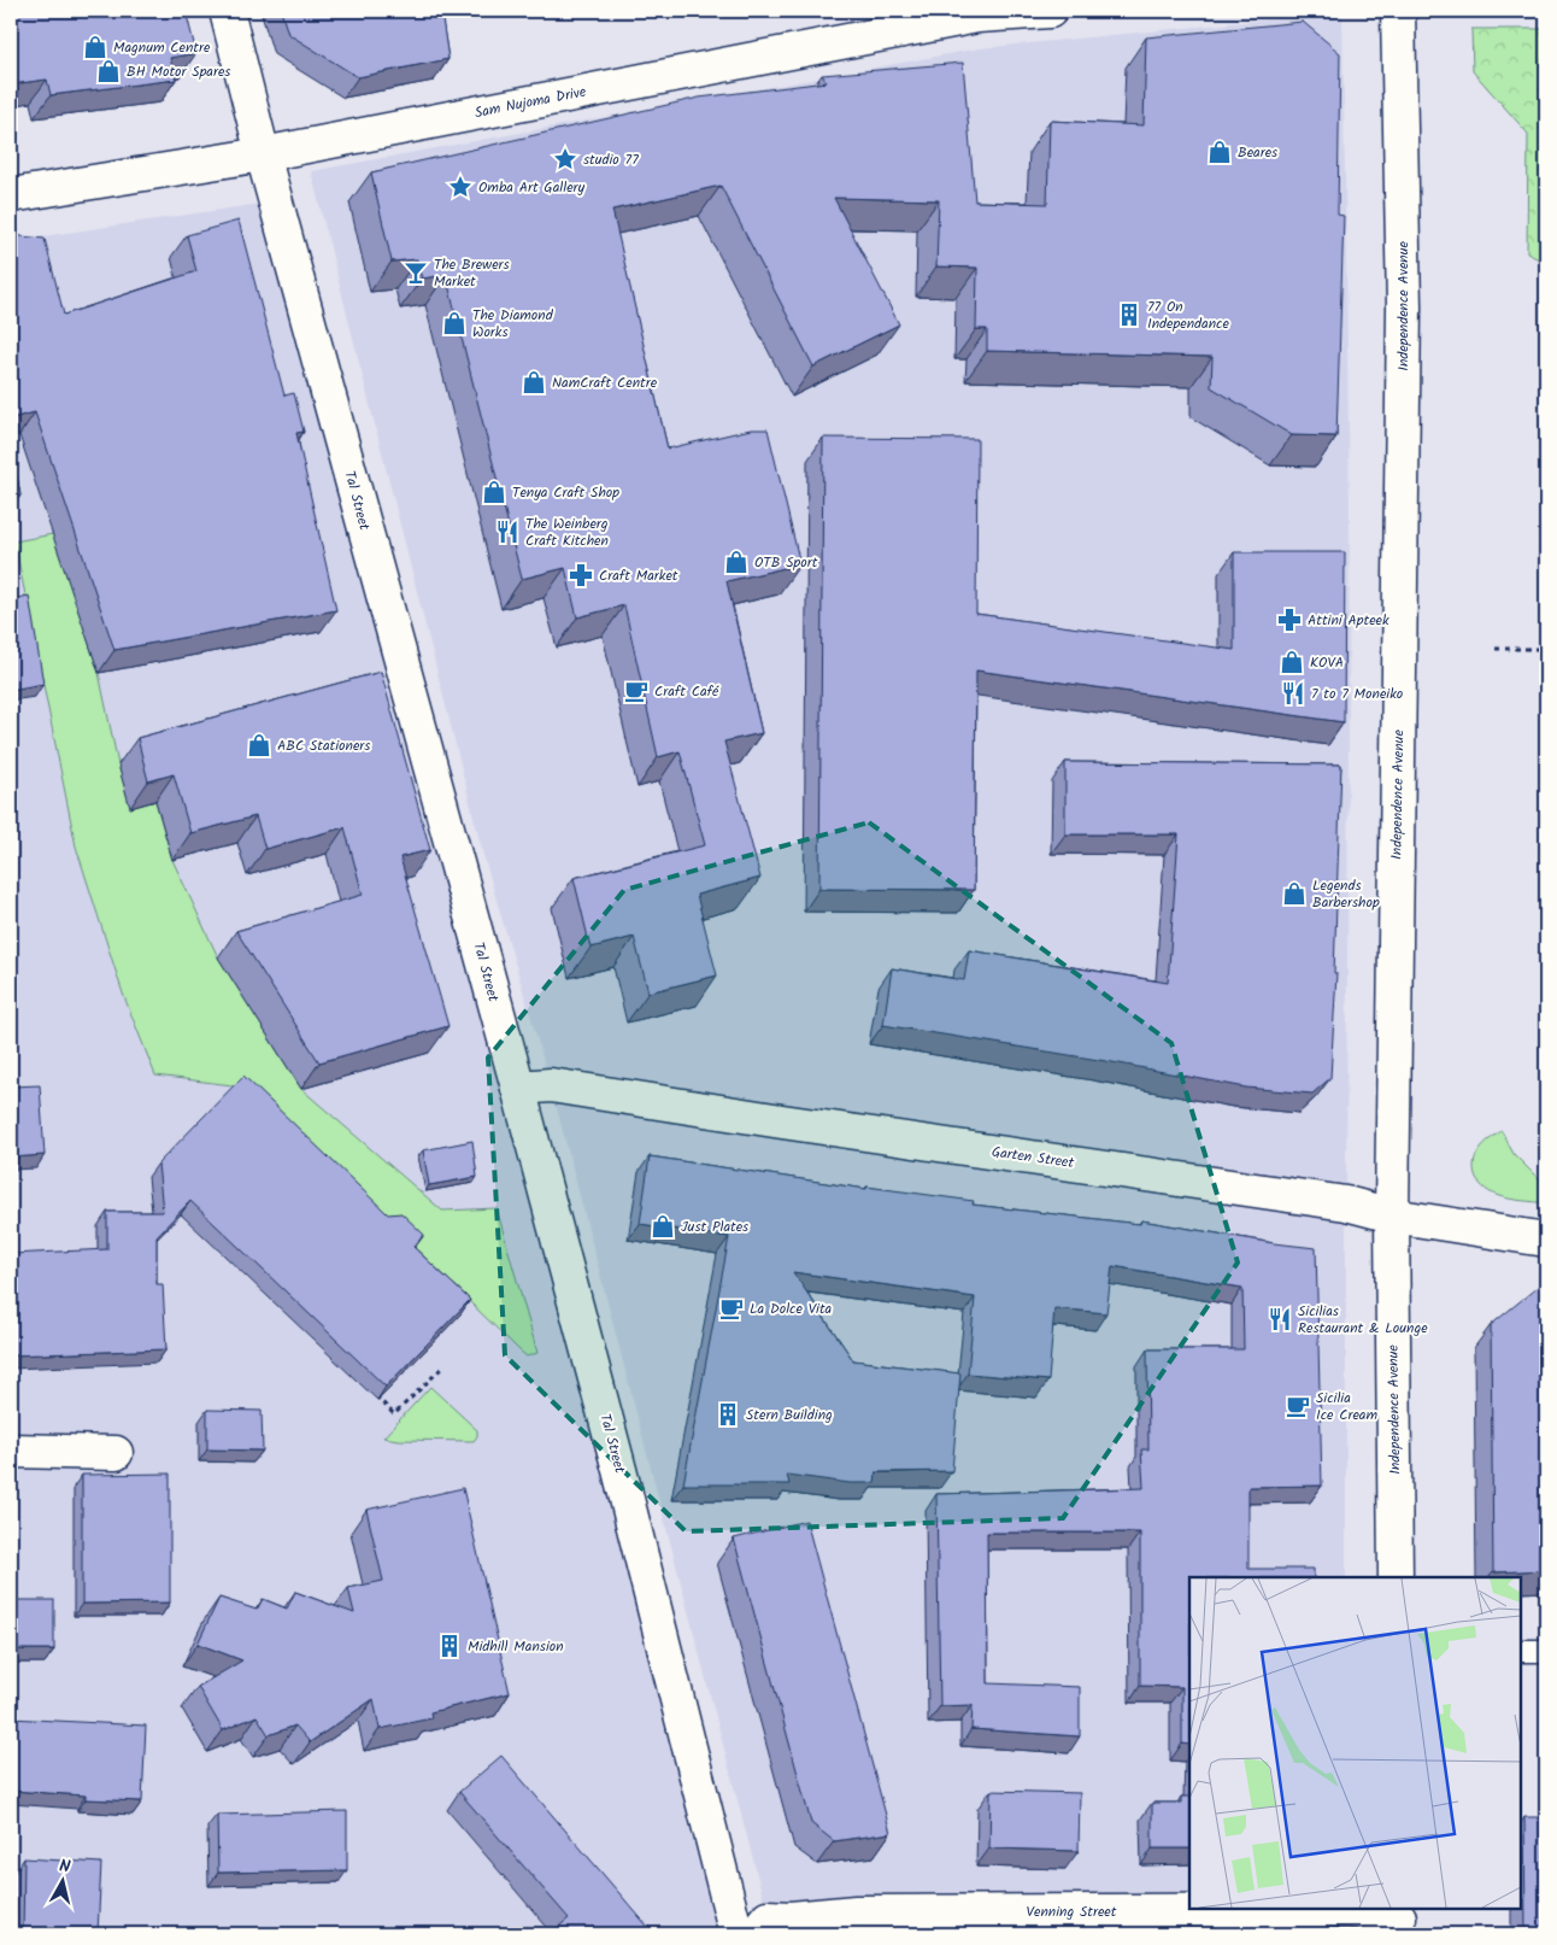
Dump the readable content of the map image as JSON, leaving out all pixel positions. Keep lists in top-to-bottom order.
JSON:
{
  "streets": {
    "main road": [
      "Sam Nujoma Drive",
      "Independence Avenue",
      "Tal Street",
      "Garten Street",
      "Venning Street"
    ]
  },
  "crossings": [
    ["Sam Nujoma Drive", "Tal Street"],
    ["Independence Avenue", "Garten Street"],
    ["Tal Street", "Garten Street"]
  ],
  "places": {
    "shop": [
      "Magnum Centre",
      "BH Motor Spares",
      "Beares",
      "The Diamond Works",
      "NamCraft Centre",
      "Tenya Craft Shop",
      "OTB Sport",
      "KOVA",
      "ABC Stationers",
      "Legends Barbershop",
      "Just Plates"
    ],
    "place": ["studio 77", "Omba Art Gallery"],
    "bar": ["The Brewers Market"],
    "building": ["77 On Independance", "Stern Building", "Midhill Mansion"],
    "restaurant": ["The Weinberg Craft Kitchen", "7 to 7 Moneiko", "Sicilias Restaurant & Lounge"],
    "pharmacy": ["Craft Market", "Attini Apteek"],
    "cafe": ["Craft Café", "La Dolce Vita", "Sicilia Ice Cream"]
  },
  "north": "top"
}
